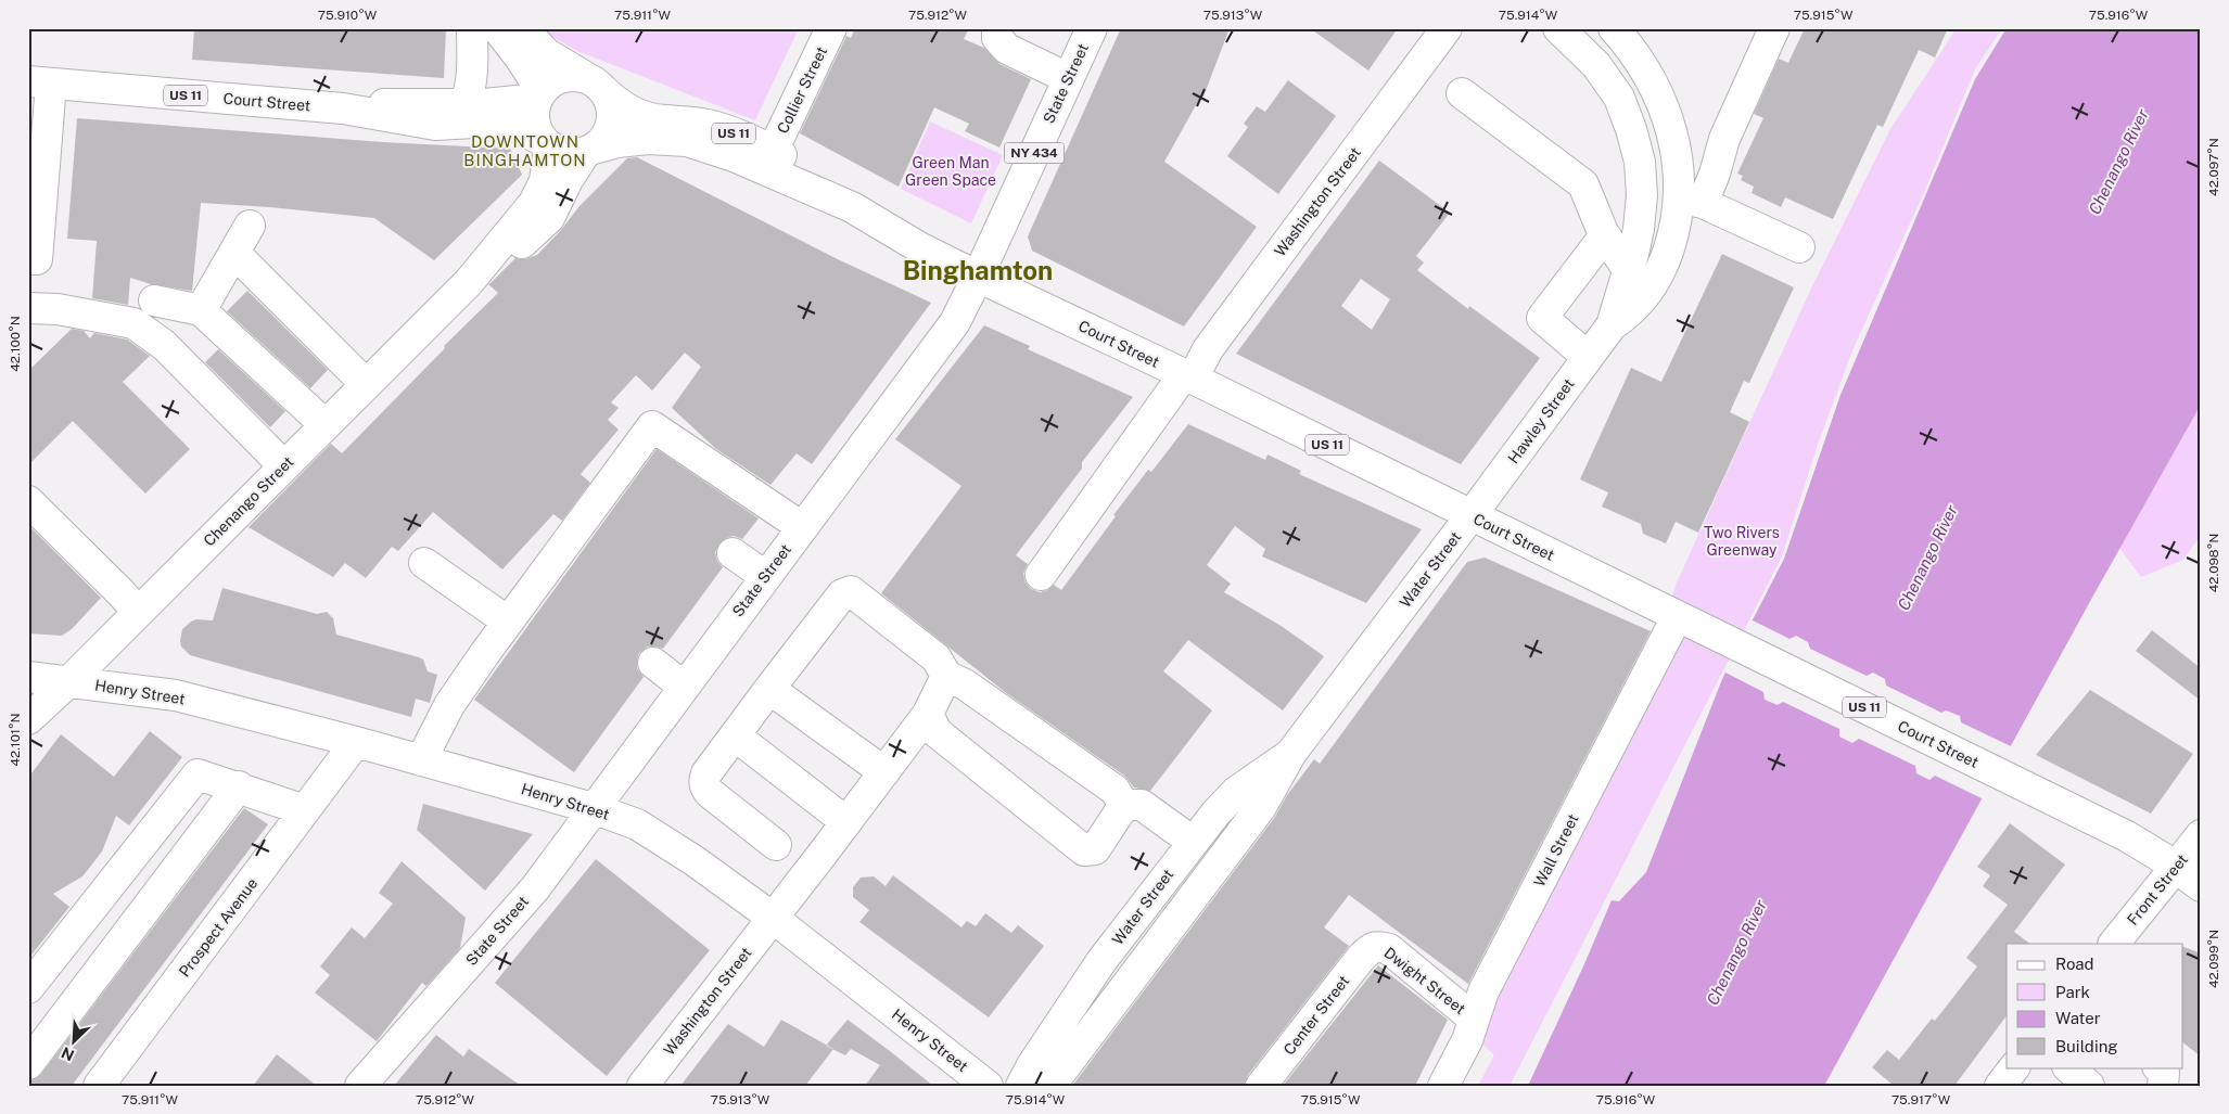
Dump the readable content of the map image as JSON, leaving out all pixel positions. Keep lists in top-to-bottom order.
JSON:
{
  "streets": {
    "street": [
      "State Street",
      "Collier Street",
      "US 11",
      "Court Street",
      "NY 434",
      "Washington Street",
      "Hawley Street",
      "Chenango Street",
      "Water Street",
      "Henry Street",
      "Wall Street",
      "Front Street",
      "Prospect Avenue",
      "Dwight Street",
      "Center Street"
    ]
  },
  "crossings": [
    ["State Street", "Court Street"],
    ["State Street", "Henry Street"],
    ["Collier Street", "Court Street"],
    ["US 11", "Court Street"],
    ["US 11", "Chenango Street"],
    ["Court Street", "Washington Street"],
    ["Court Street", "Hawley Street"],
    ["Court Street", "Chenango Street"],
    ["Court Street", "Water Street"],
    ["Court Street", "Wall Street"],
    ["Court Street", "Front Street"],
    ["Washington Street", "Henry Street"],
    ["Hawley Street", "Water Street"],
    ["Chenango Street", "Henry Street"],
    ["Henry Street", "Prospect Avenue"],
    ["Wall Street", "Dwight Street"],
    ["Dwight Street", "Center Street"]
  ],
  "districts": ["DOWNTOWN BINGHAMTON", "Binghamton"],
  "water": ["Chenango River"],
  "parks": ["Green Man Green Space", "Two Rivers Greenway"],
  "legend": [
    "Road",
    "Park",
    "Water",
    "Building"
  ],
  "north": "bottom left",
  "coordinates": [
    "75.910°W",
    "75.911°W",
    "75.912°W",
    "75.913°W",
    "75.914°W",
    "75.915°W",
    "75.916°W",
    "42.097°N",
    "42.100°N",
    "42.098°N",
    "42.101°N",
    "42.099°N",
    "75.917°W"
  ]
}
